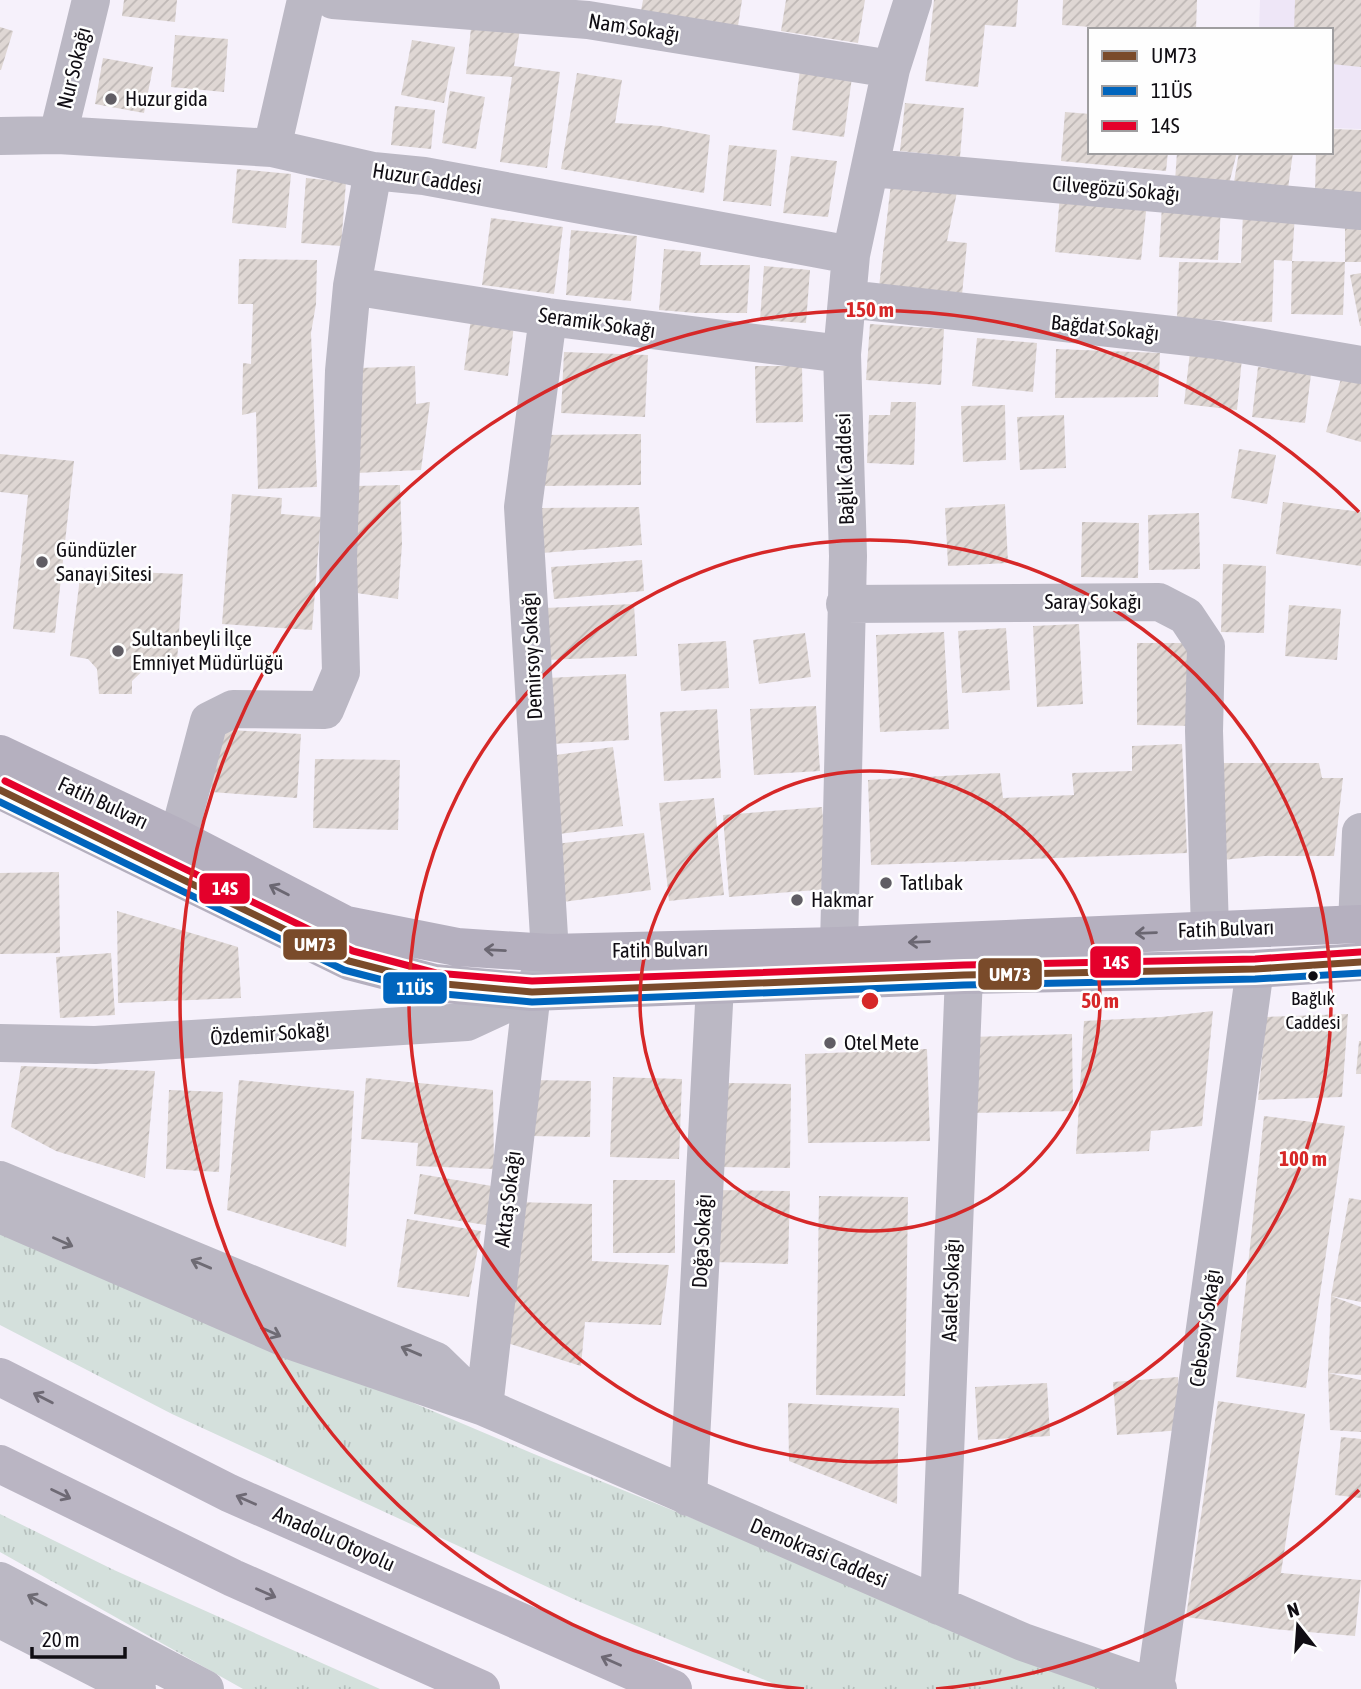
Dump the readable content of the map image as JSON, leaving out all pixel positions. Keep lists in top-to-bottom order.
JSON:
{
  "streets": {
    "highway": ["Anadolu Otoyolu"],
    "main road": ["Fatih Bulvarı"],
    "street": [
      "Nam Sokağı",
      "Nur Sokağı",
      "Huzur Caddesi",
      "Cilvegözü Sokağı",
      "Seramik Sokağı",
      "Bağdat Sokağı",
      "Bağlık Caddesi",
      "Saray Sokağı",
      "Demirsoy Sokağı",
      "Özdemir Sokağı",
      "Aktaş Sokağı",
      "Doğa Sokağı",
      "Asalet Sokağı",
      "Cebesoy Sokağı",
      "Demokrasi Caddesi"
    ]
  },
  "crossings": [
    ["Nam Sokağı", "Bağlık Caddesi"],
    ["Nur Sokağı", "Huzur Caddesi"],
    ["Huzur Caddesi", "Bağlık Caddesi"],
    ["Cilvegözü Sokağı", "Bağlık Caddesi"],
    ["Seramik Sokağı", "Bağlık Caddesi"],
    ["Seramik Sokağı", "Demirsoy Sokağı"],
    ["Bağdat Sokağı", "Bağlık Caddesi"],
    ["Bağlık Caddesi", "Saray Sokağı"],
    ["Bağlık Caddesi", "Fatih Bulvarı"],
    ["Saray Sokağı", "Fatih Bulvarı"],
    ["Demirsoy Sokağı", "Fatih Bulvarı"],
    ["Demirsoy Sokağı", "Özdemir Sokağı"],
    ["Demirsoy Sokağı", "Aktaş Sokağı"],
    ["Fatih Bulvarı", "Özdemir Sokağı"],
    ["Fatih Bulvarı", "Aktaş Sokağı"],
    ["Fatih Bulvarı", "Doğa Sokağı"],
    ["Fatih Bulvarı", "Asalet Sokağı"],
    ["Fatih Bulvarı", "Cebesoy Sokağı"],
    ["Özdemir Sokağı", "Aktaş Sokağı"],
    ["Aktaş Sokağı", "Demokrasi Caddesi"],
    ["Doğa Sokağı", "Demokrasi Caddesi"],
    ["Asalet Sokağı", "Demokrasi Caddesi"],
    ["Cebesoy Sokağı", "Demokrasi Caddesi"]
  ],
  "places": [
    "Huzur gida",
    "Gündüzler Sanayi Sitesi",
    "Sultanbeyli İlçe Emniyet Müdürlüğü",
    "Tatlıbak",
    "Hakmar",
    "Bağlık Caddesi",
    "Otel Mete"
  ],
  "lines": ["transit line 14S", "transit line UM73", "transit line 11ÜS"],
  "legend": ["UM73", "11ÜS", "14S"],
  "scale_bar": "20 m",
  "north": "top",
  "rings": ["150 m", "50 m", "100 m"]
}
